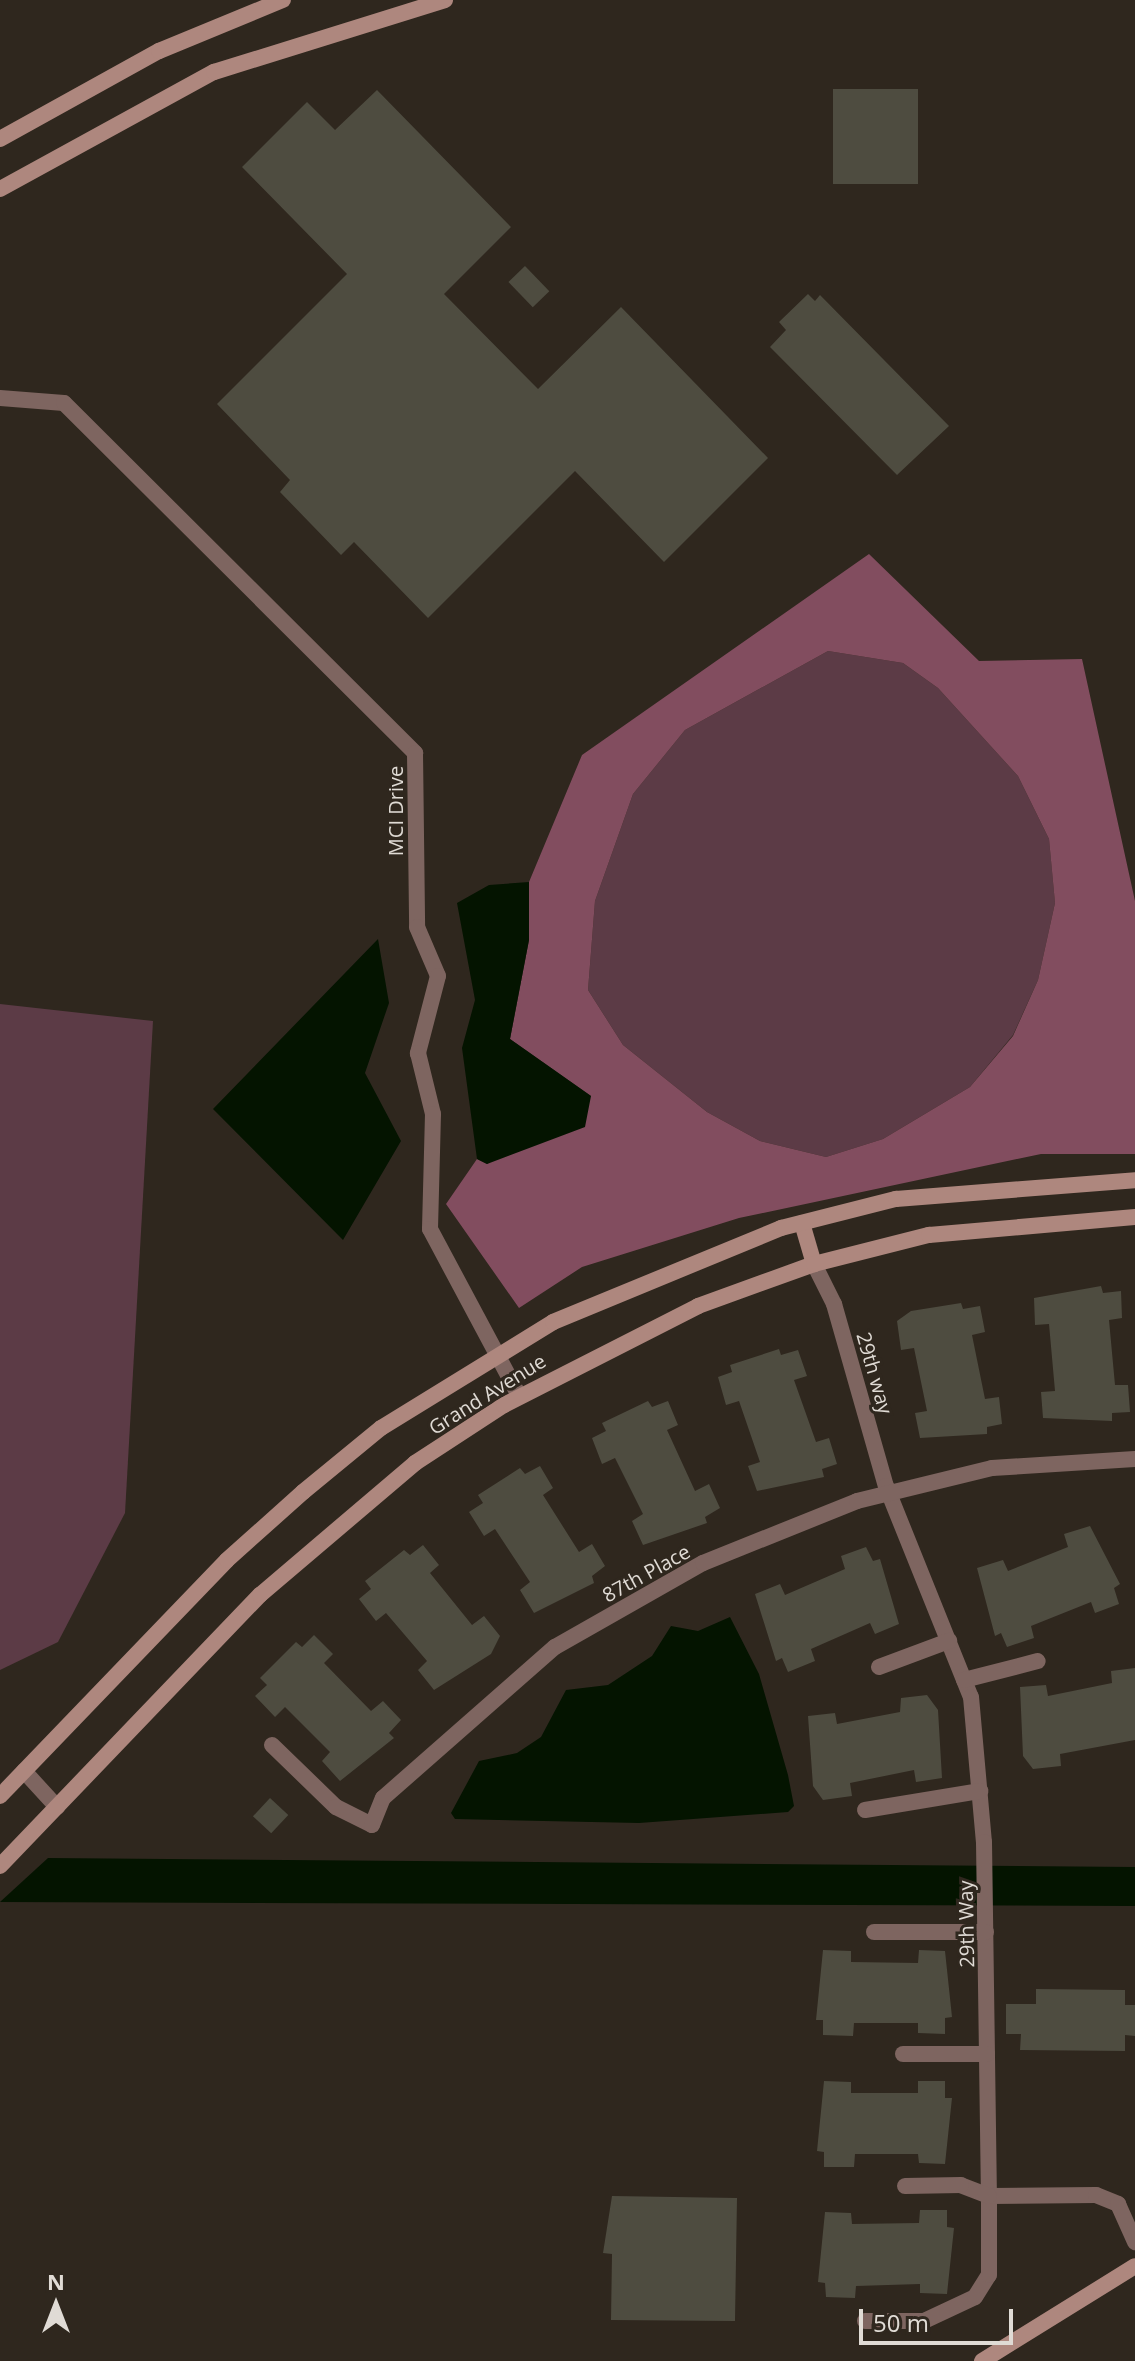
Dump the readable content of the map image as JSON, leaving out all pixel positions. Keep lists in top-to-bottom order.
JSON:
{
  "streets": {
    "street": [
      "MCI Drive",
      "29th way",
      "Grand Avenue",
      "87th Place",
      "29th Way"
    ]
  },
  "crossings": [
    ["MCI Drive", "Grand Avenue"],
    ["29th way", "Grand Avenue"],
    ["29th way", "87th Place"],
    ["29th way", "29th Way"],
    ["87th Place", "29th Way"]
  ],
  "scale_bar": "50 m",
  "north": "top"
}
